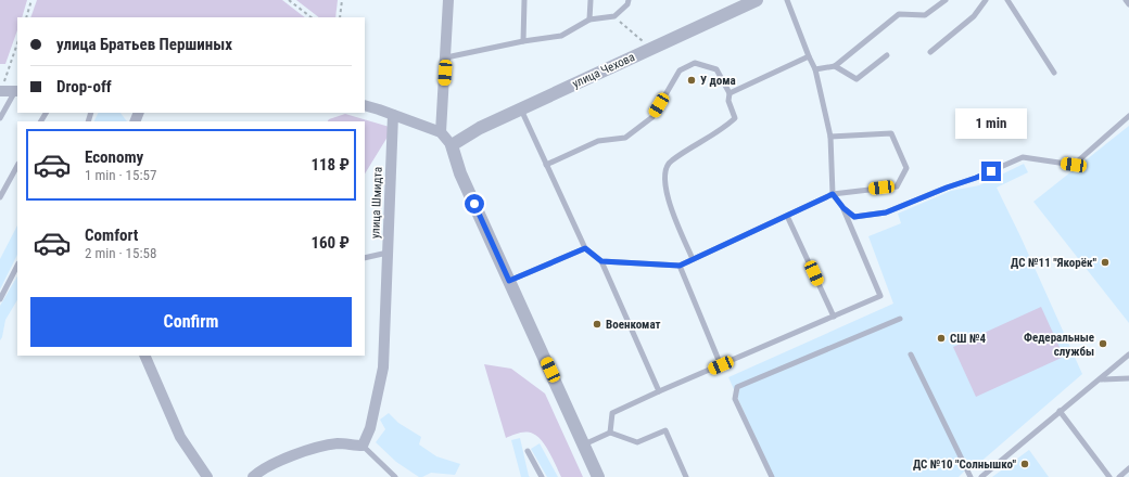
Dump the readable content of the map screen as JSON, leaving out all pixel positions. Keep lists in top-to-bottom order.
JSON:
{
  "streets": {
    "street": ["улица Чехова", "улица Шмидта"]
  },
  "places": [
    "У дома",
    "ДС №11 \"Якорёк\"",
    "Военкомат",
    "СШ №4",
    "Федеральные службы",
    "ДС №10 \"Солнышко\""
  ],
  "page": {
    "banner": ["улица Братьев Першиных", "Drop-off"],
    "bubble": "1 min",
    "list": [
      {
        "name": "Economy",
        "note": "1 min · 15:57",
        "value": "118 ₽"
      },
      {
        "name": "Comfort",
        "note": "2 min · 15:58",
        "value": "160 ₽"
      }
    ],
    "buttons": "Confirm"
  }
}
